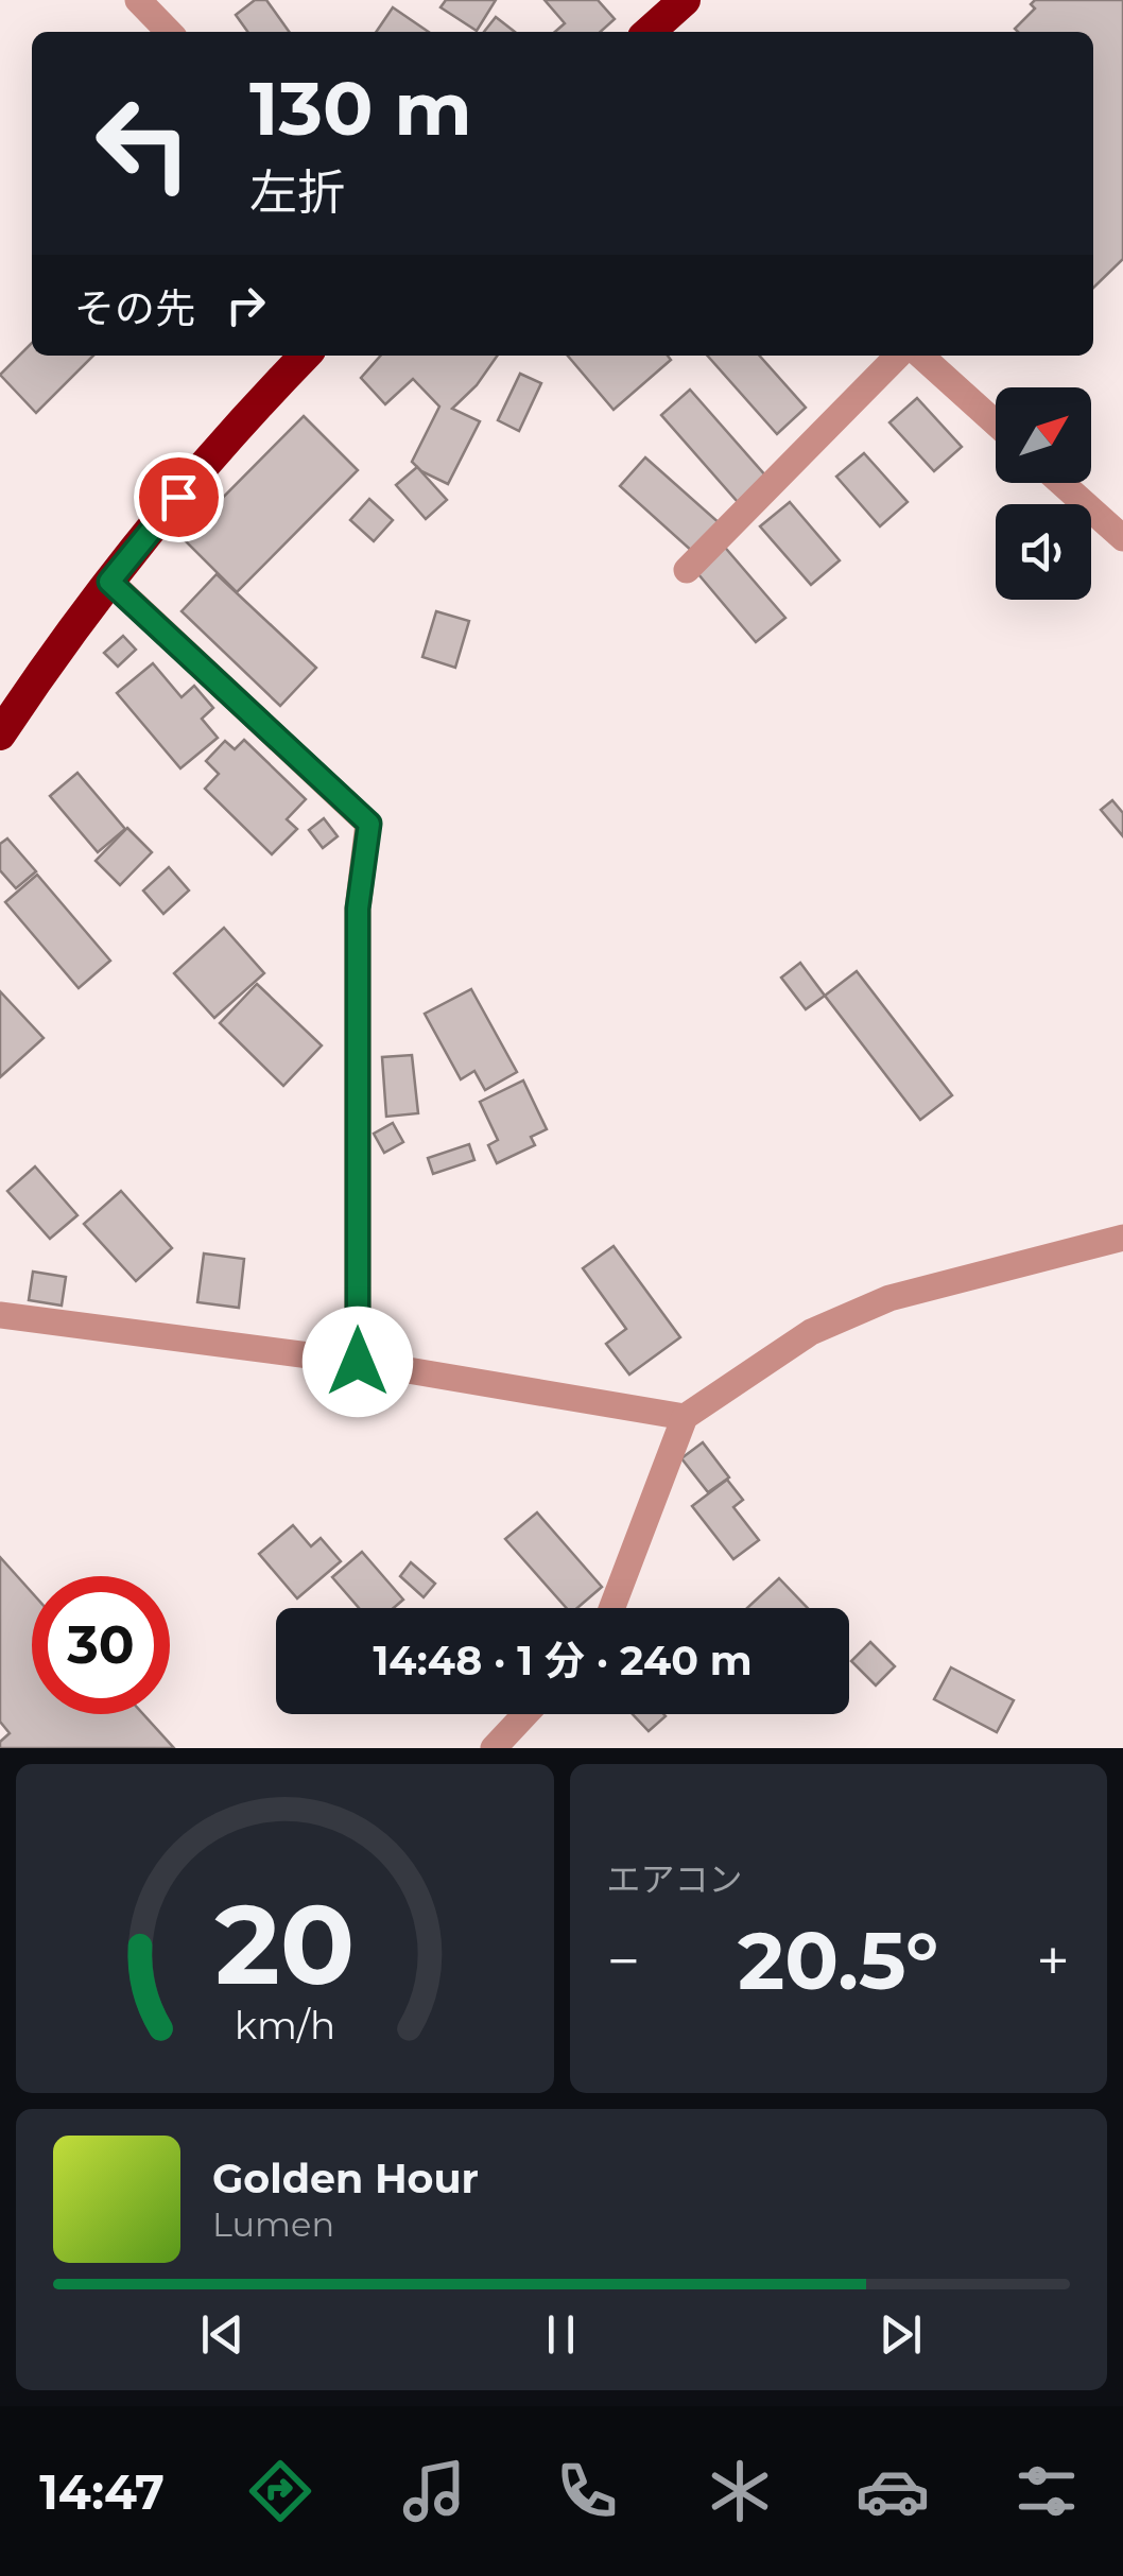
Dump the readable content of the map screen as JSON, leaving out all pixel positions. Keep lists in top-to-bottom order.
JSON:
{
  "north": "top right",
  "page": {
    "turn": ["130 m", "左折"],
    "then": "その先",
    "limit": "30",
    "trip": "14:48 · 1 分 · 240 m",
    "tile": "エアコン",
    "heat": ["−", "20.5°", "+"],
    "song": ["Golden Hour", "Lumen"],
    "tabs": "14:47",
    "gauge": ["20", "km/h"]
  }
}
